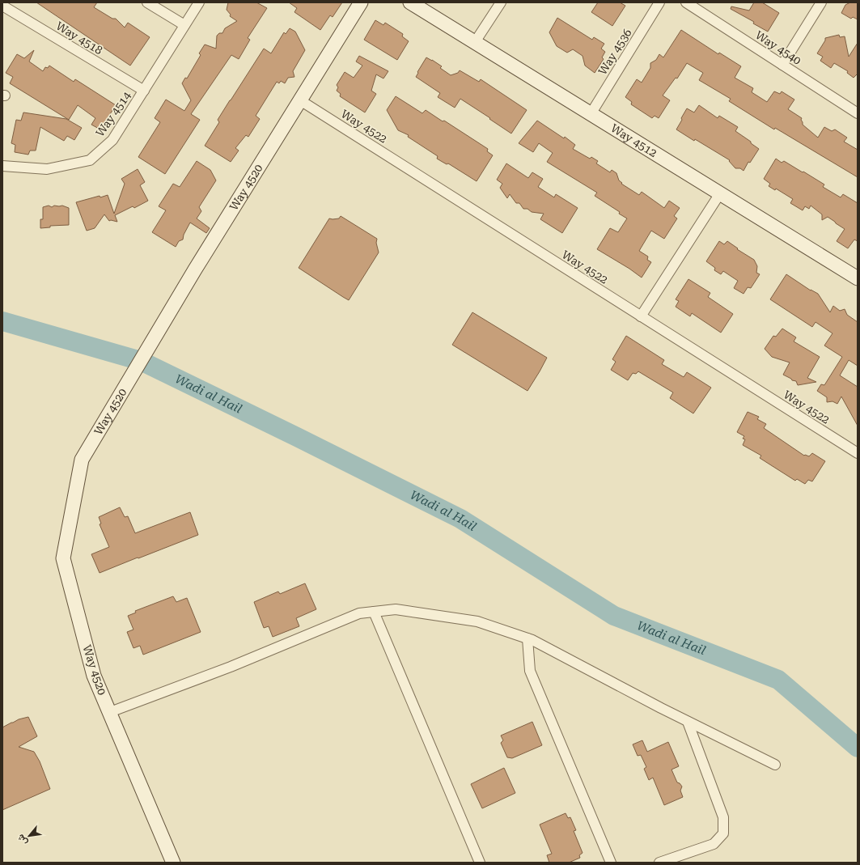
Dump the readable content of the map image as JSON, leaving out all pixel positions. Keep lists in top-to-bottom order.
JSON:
{
  "streets": {
    "street": [
      "Way 4518",
      "Way 4540",
      "Way 4536",
      "Way 4514",
      "Way 4522",
      "Way 4512",
      "Way 4520"
    ]
  },
  "crossings": [
    ["Way 4518", "Way 4514"],
    ["Way 4536", "Way 4512"],
    ["Way 4522", "Way 4520"]
  ],
  "water": ["Wadi al Hail"],
  "north": "bottom left"
}
